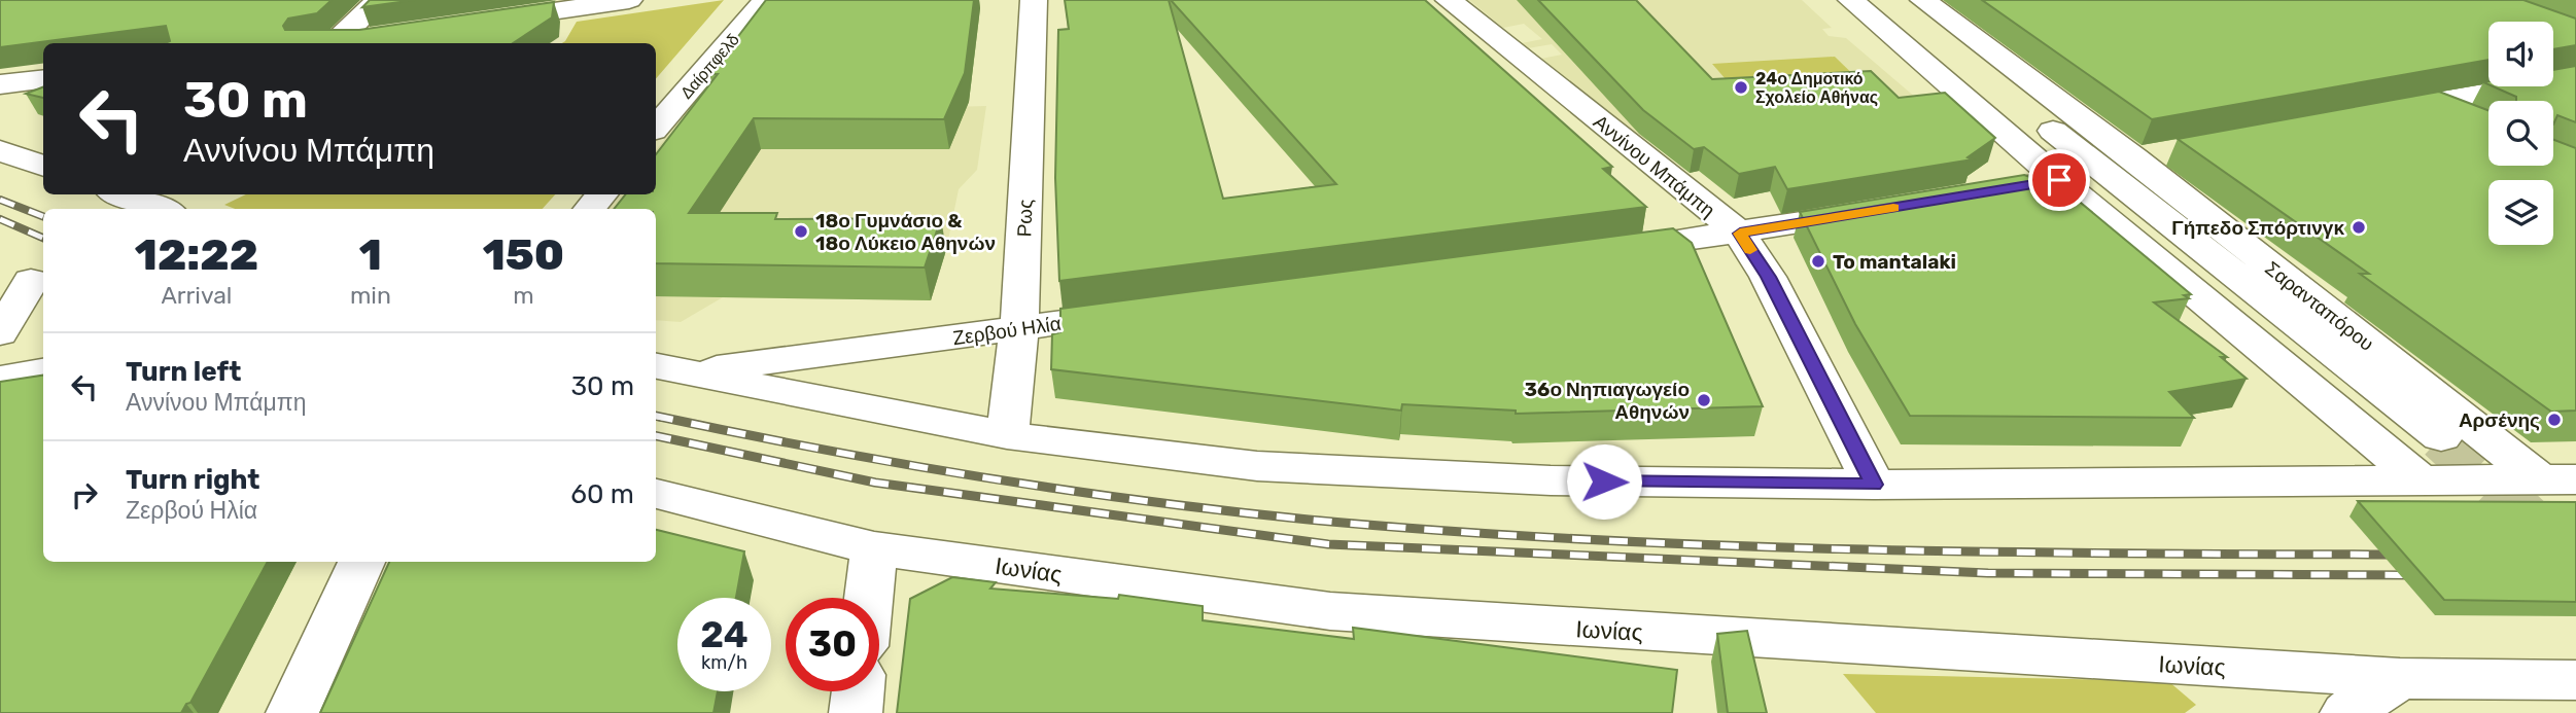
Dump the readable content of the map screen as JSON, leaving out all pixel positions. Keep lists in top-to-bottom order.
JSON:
{
  "streets": {
    "street": [
      "Δαίρπφελδ",
      "Αννίνου Μπάμπη",
      "Ρως",
      "Σαρανταπόρου",
      "Ζερβού Ηλία",
      "Ιωνίας"
    ]
  },
  "crossings": [
    ["Ρως", "Ζερβού Ηλία"]
  ],
  "places": [
    "24ο Δημοτικό Σχολείο Αθήνας",
    "Γήπεδο Σπόρτινγκ",
    "18ο Γυμνάσιο & 18ο Λύκειο Αθηνών",
    "To mantalaki",
    "36ο Νηπιαγωγείο Αθηνών",
    "Αρσένης"
  ],
  "page": {
    "turn": ["30 m", "Αννίνου Μπάμπη"],
    "eta": [
      "12:22",
      "Arrival",
      "1",
      "min",
      "150",
      "m"
    ],
    "list": [
      {
        "name": "Turn left",
        "note": "Αννίνου Μπάμπη",
        "value": "30 m"
      },
      {
        "name": "Turn right",
        "note": "Ζερβού Ηλία",
        "value": "60 m"
      }
    ],
    "speed": "24 km/h",
    "limit": "30"
  }
}
